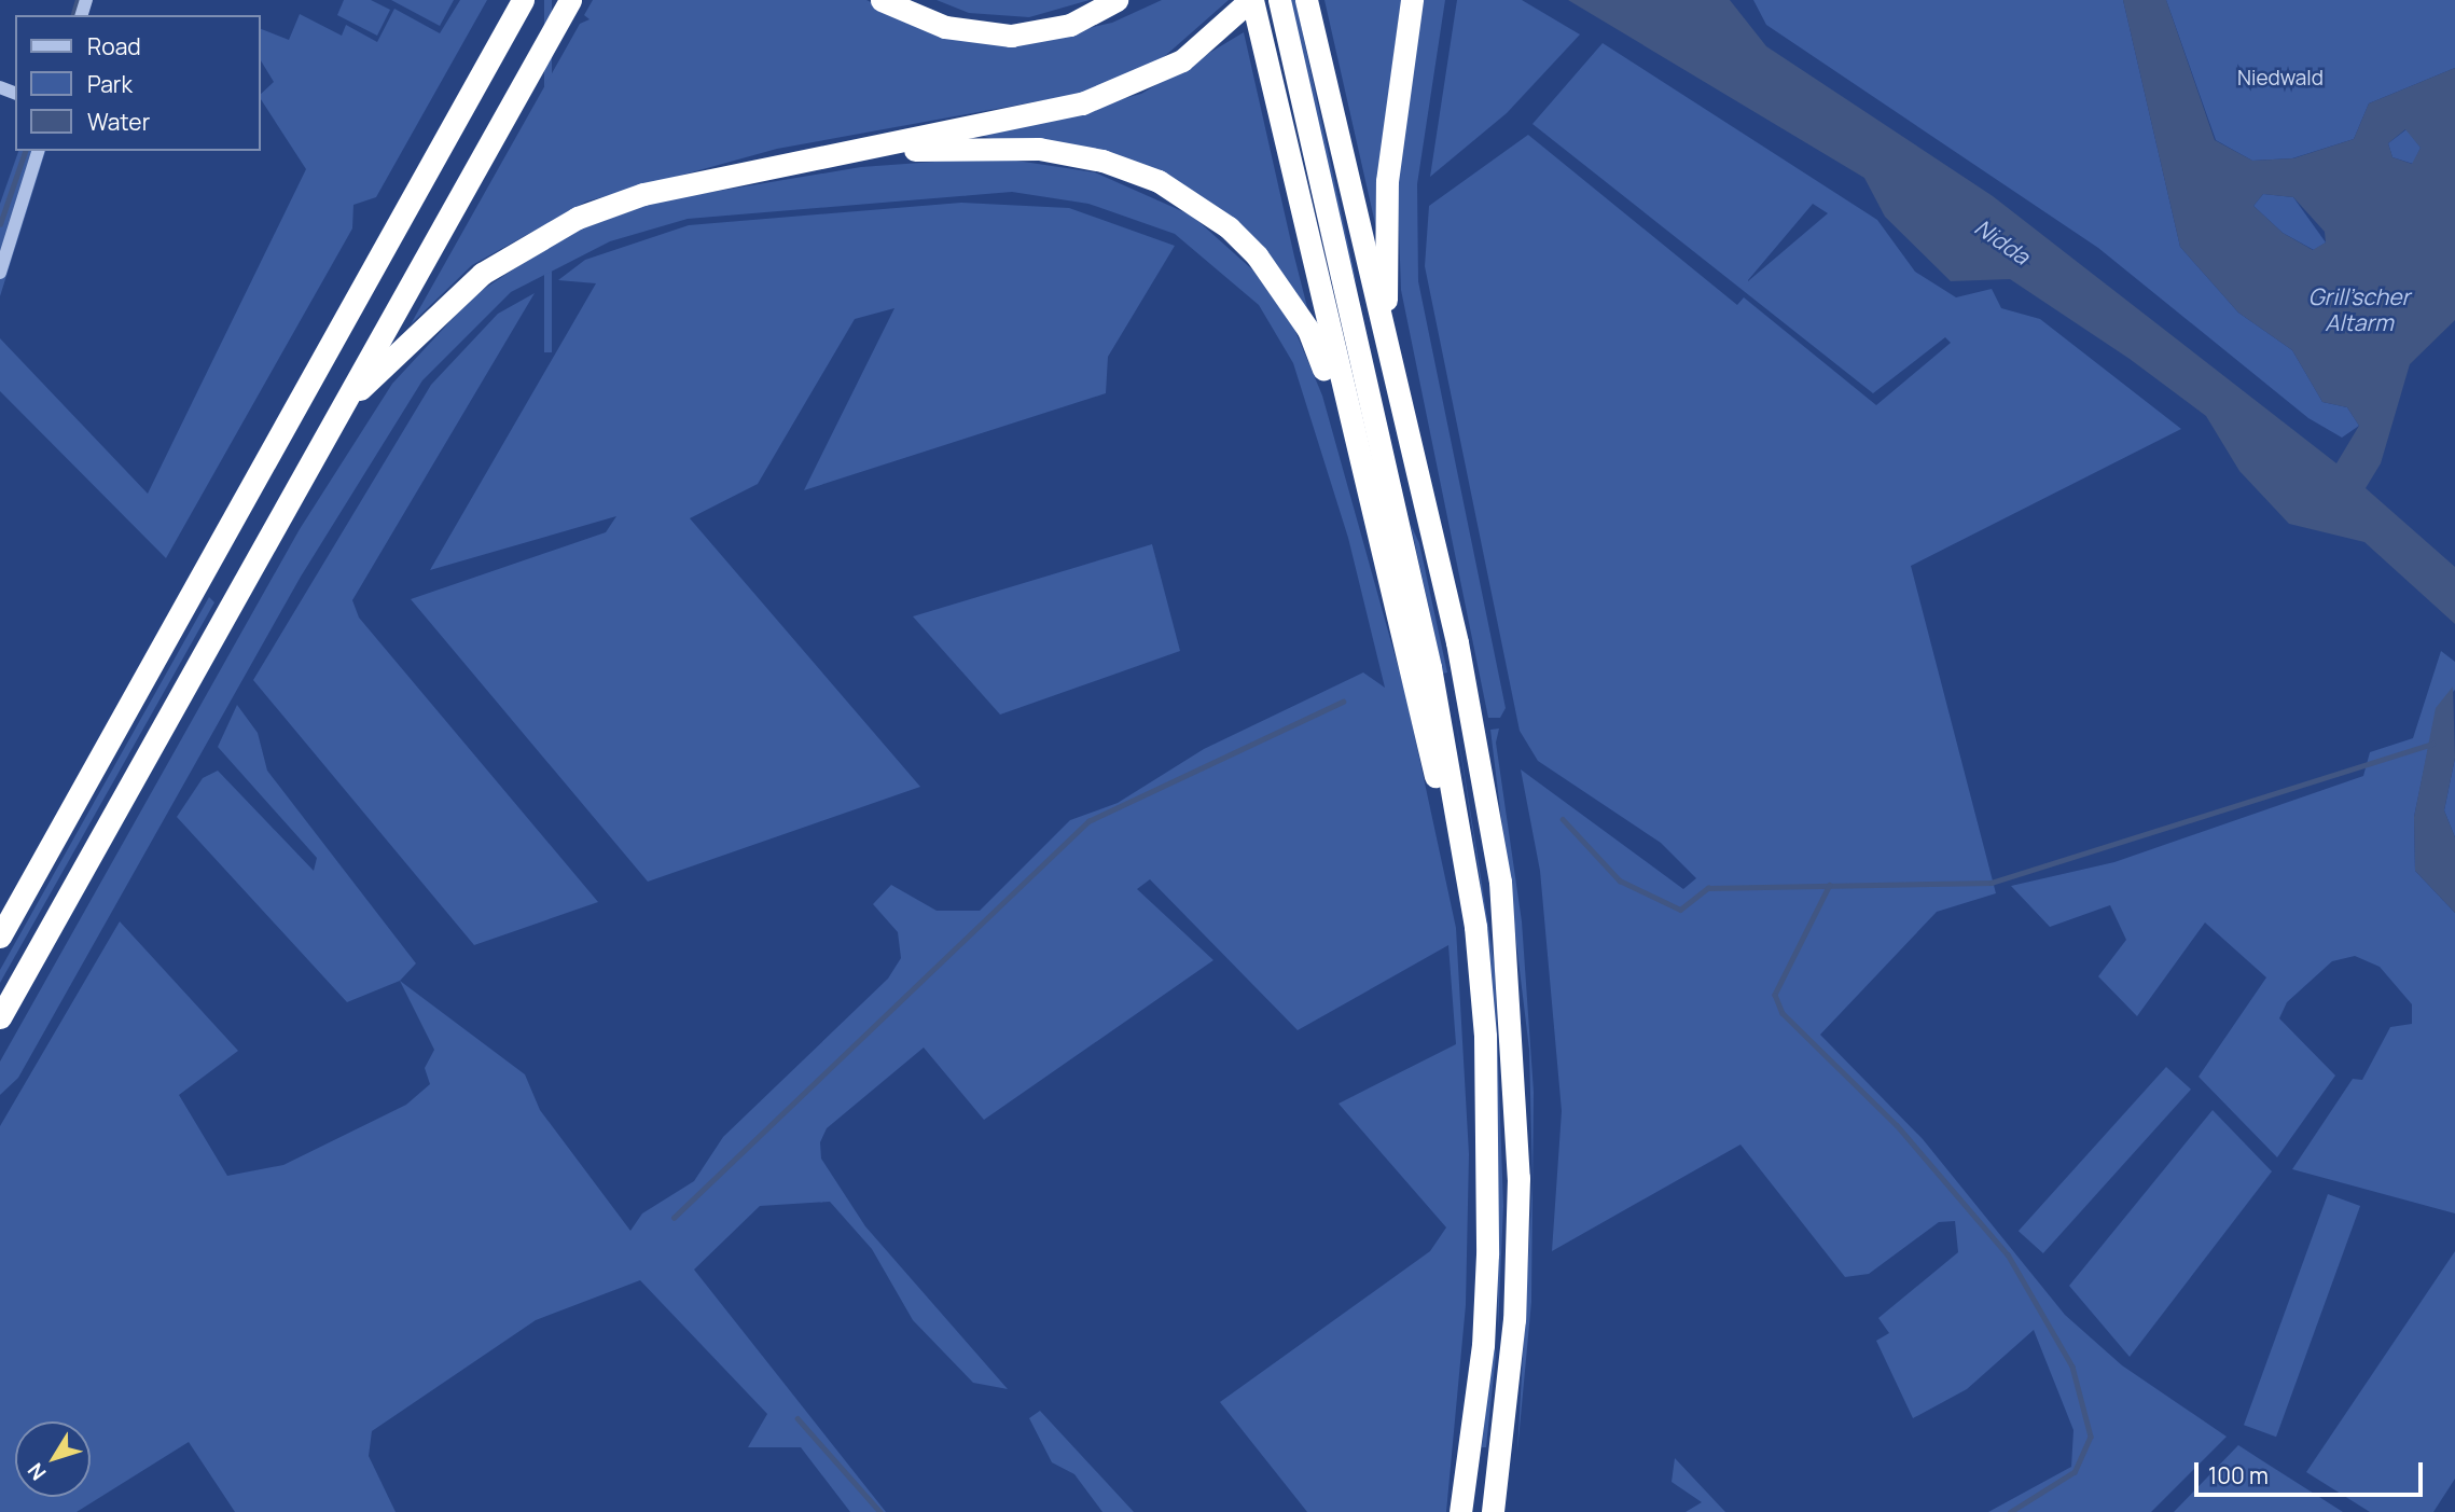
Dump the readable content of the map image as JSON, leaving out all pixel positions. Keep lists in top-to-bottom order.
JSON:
{
  "water": ["Nidda", "Grill’scher Altarm"],
  "parks": ["Niedwald"],
  "legend": ["Road", "Park", "Water"],
  "scale_bar": "100 m",
  "north": "bottom left"
}
